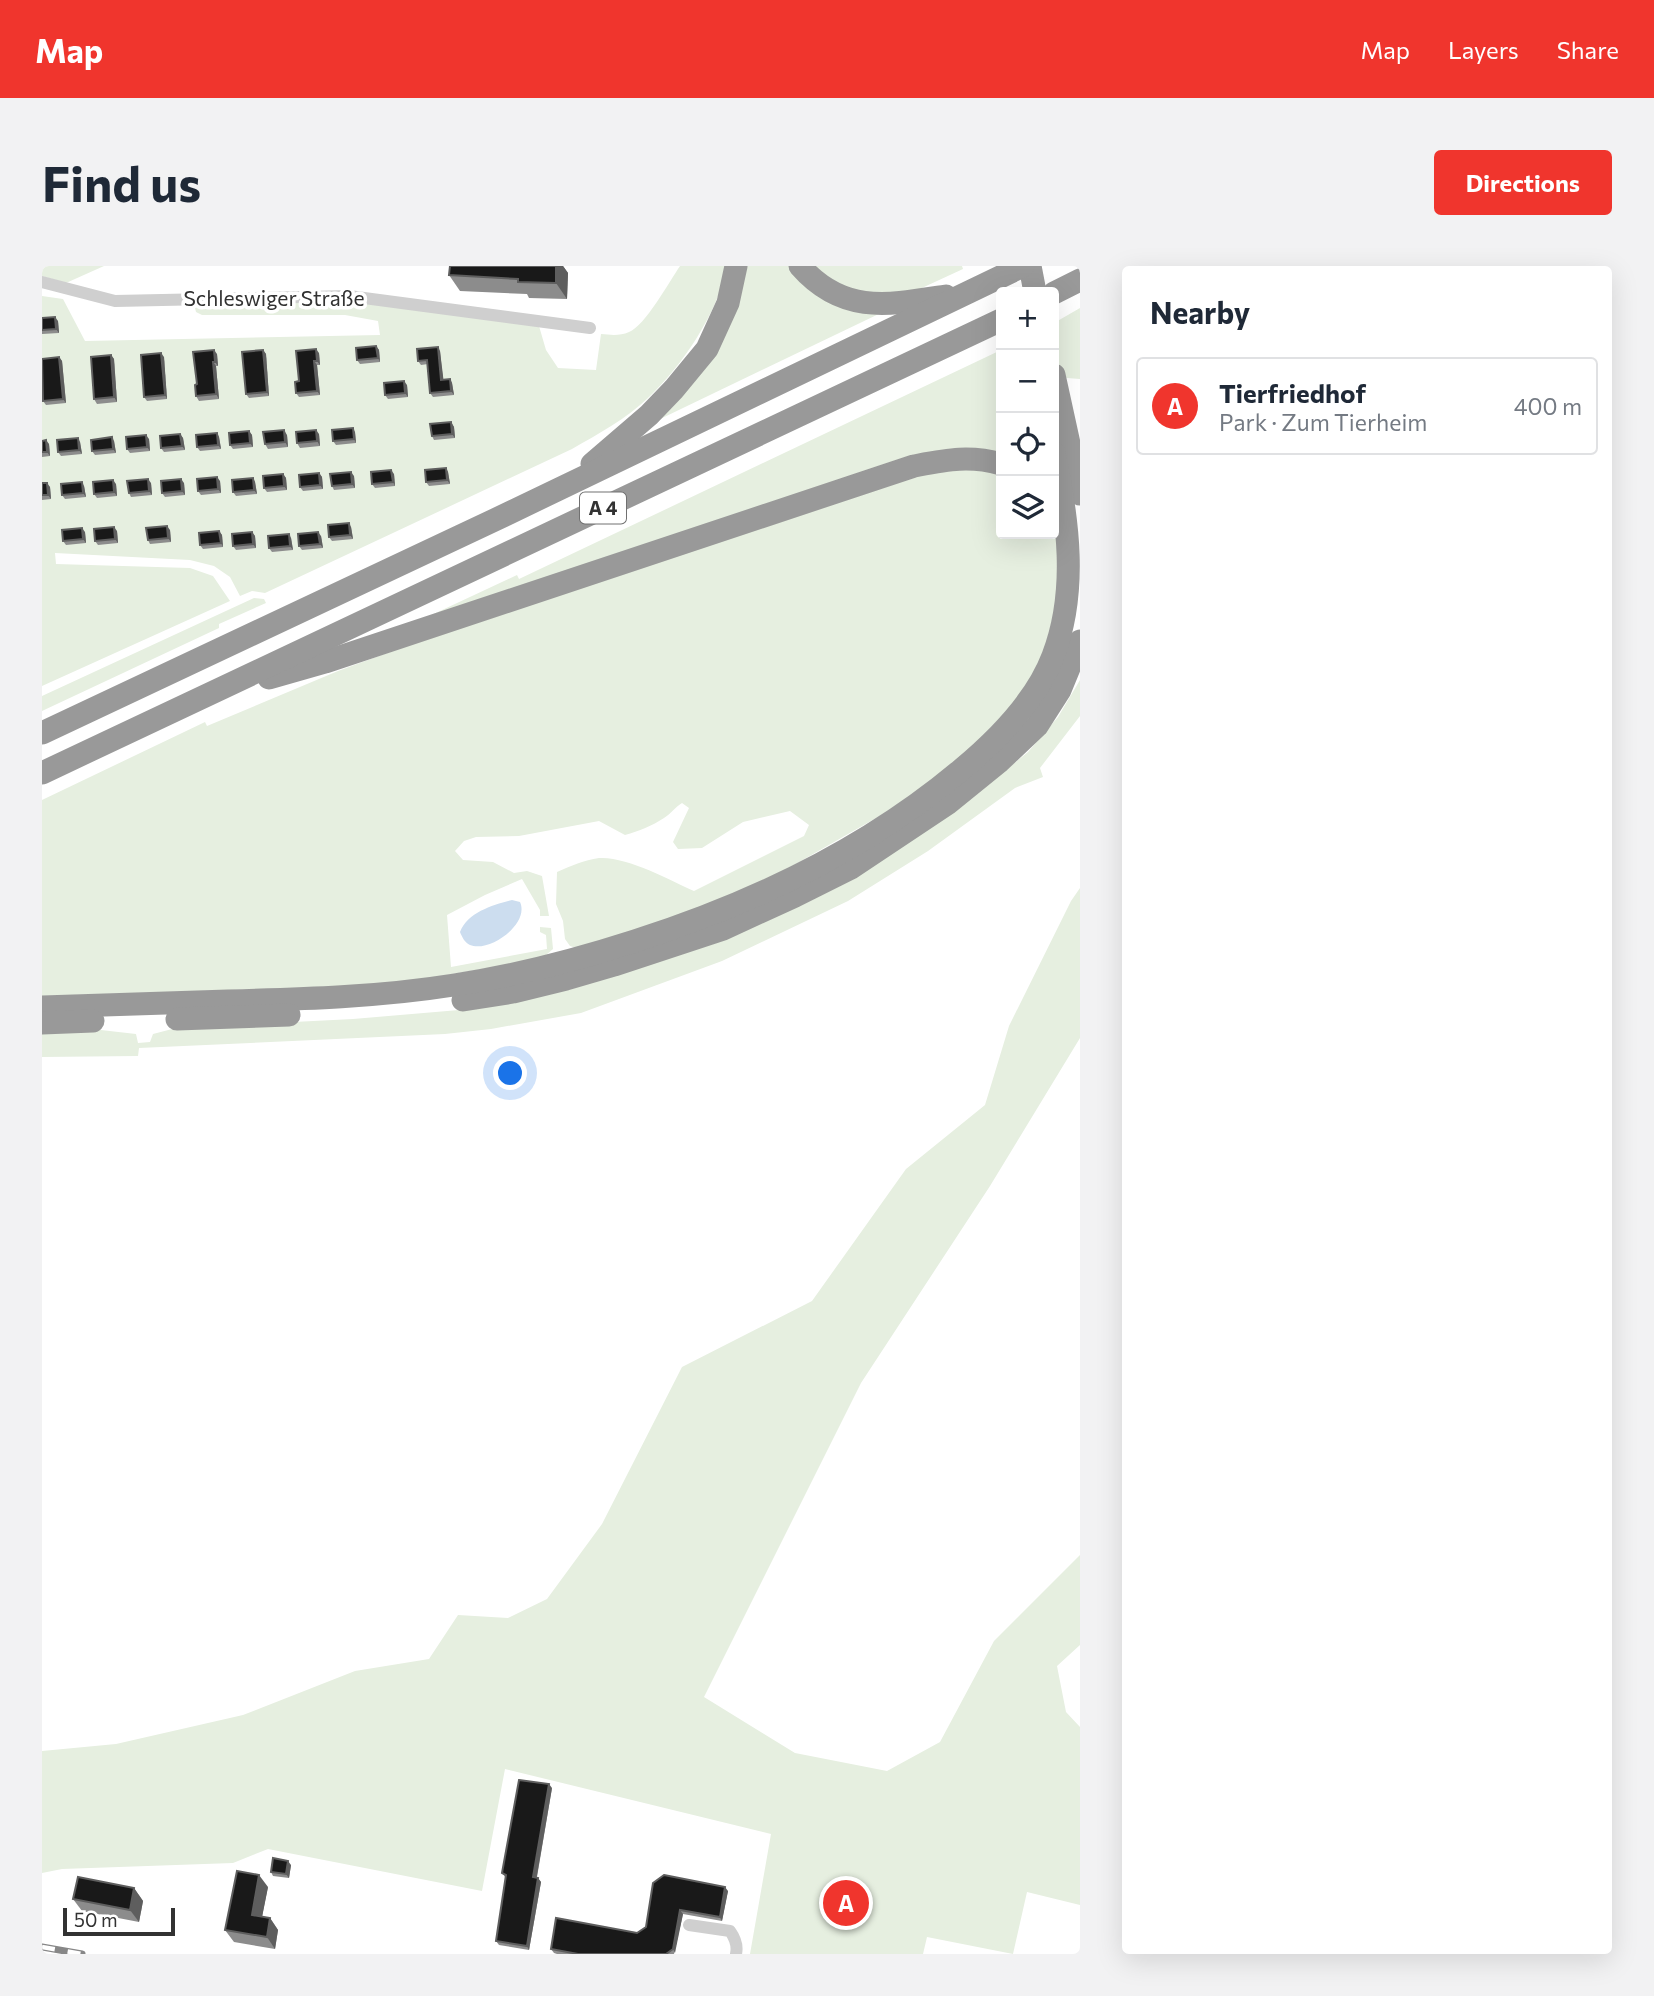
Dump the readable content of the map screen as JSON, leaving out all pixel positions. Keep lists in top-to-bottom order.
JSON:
{
  "streets": {
    "highway": ["A 4"],
    "street": ["Schleswiger Straße"]
  },
  "scale_bar": "50 m",
  "page": {
    "header": "Map",
    "nav": ["Map", "Layers", "Share"],
    "buttons": "Directions",
    "title": "Find us",
    "heading": "Nearby",
    "map_buttons": ["+", "−"],
    "list": [
      {
        "mark": "A",
        "name": "Tierfriedhof",
        "note": "Park · Zum Tierheim",
        "value": "400 m"
      }
    ],
    "pins": "A",
    "scale": "50 m"
  }
}
